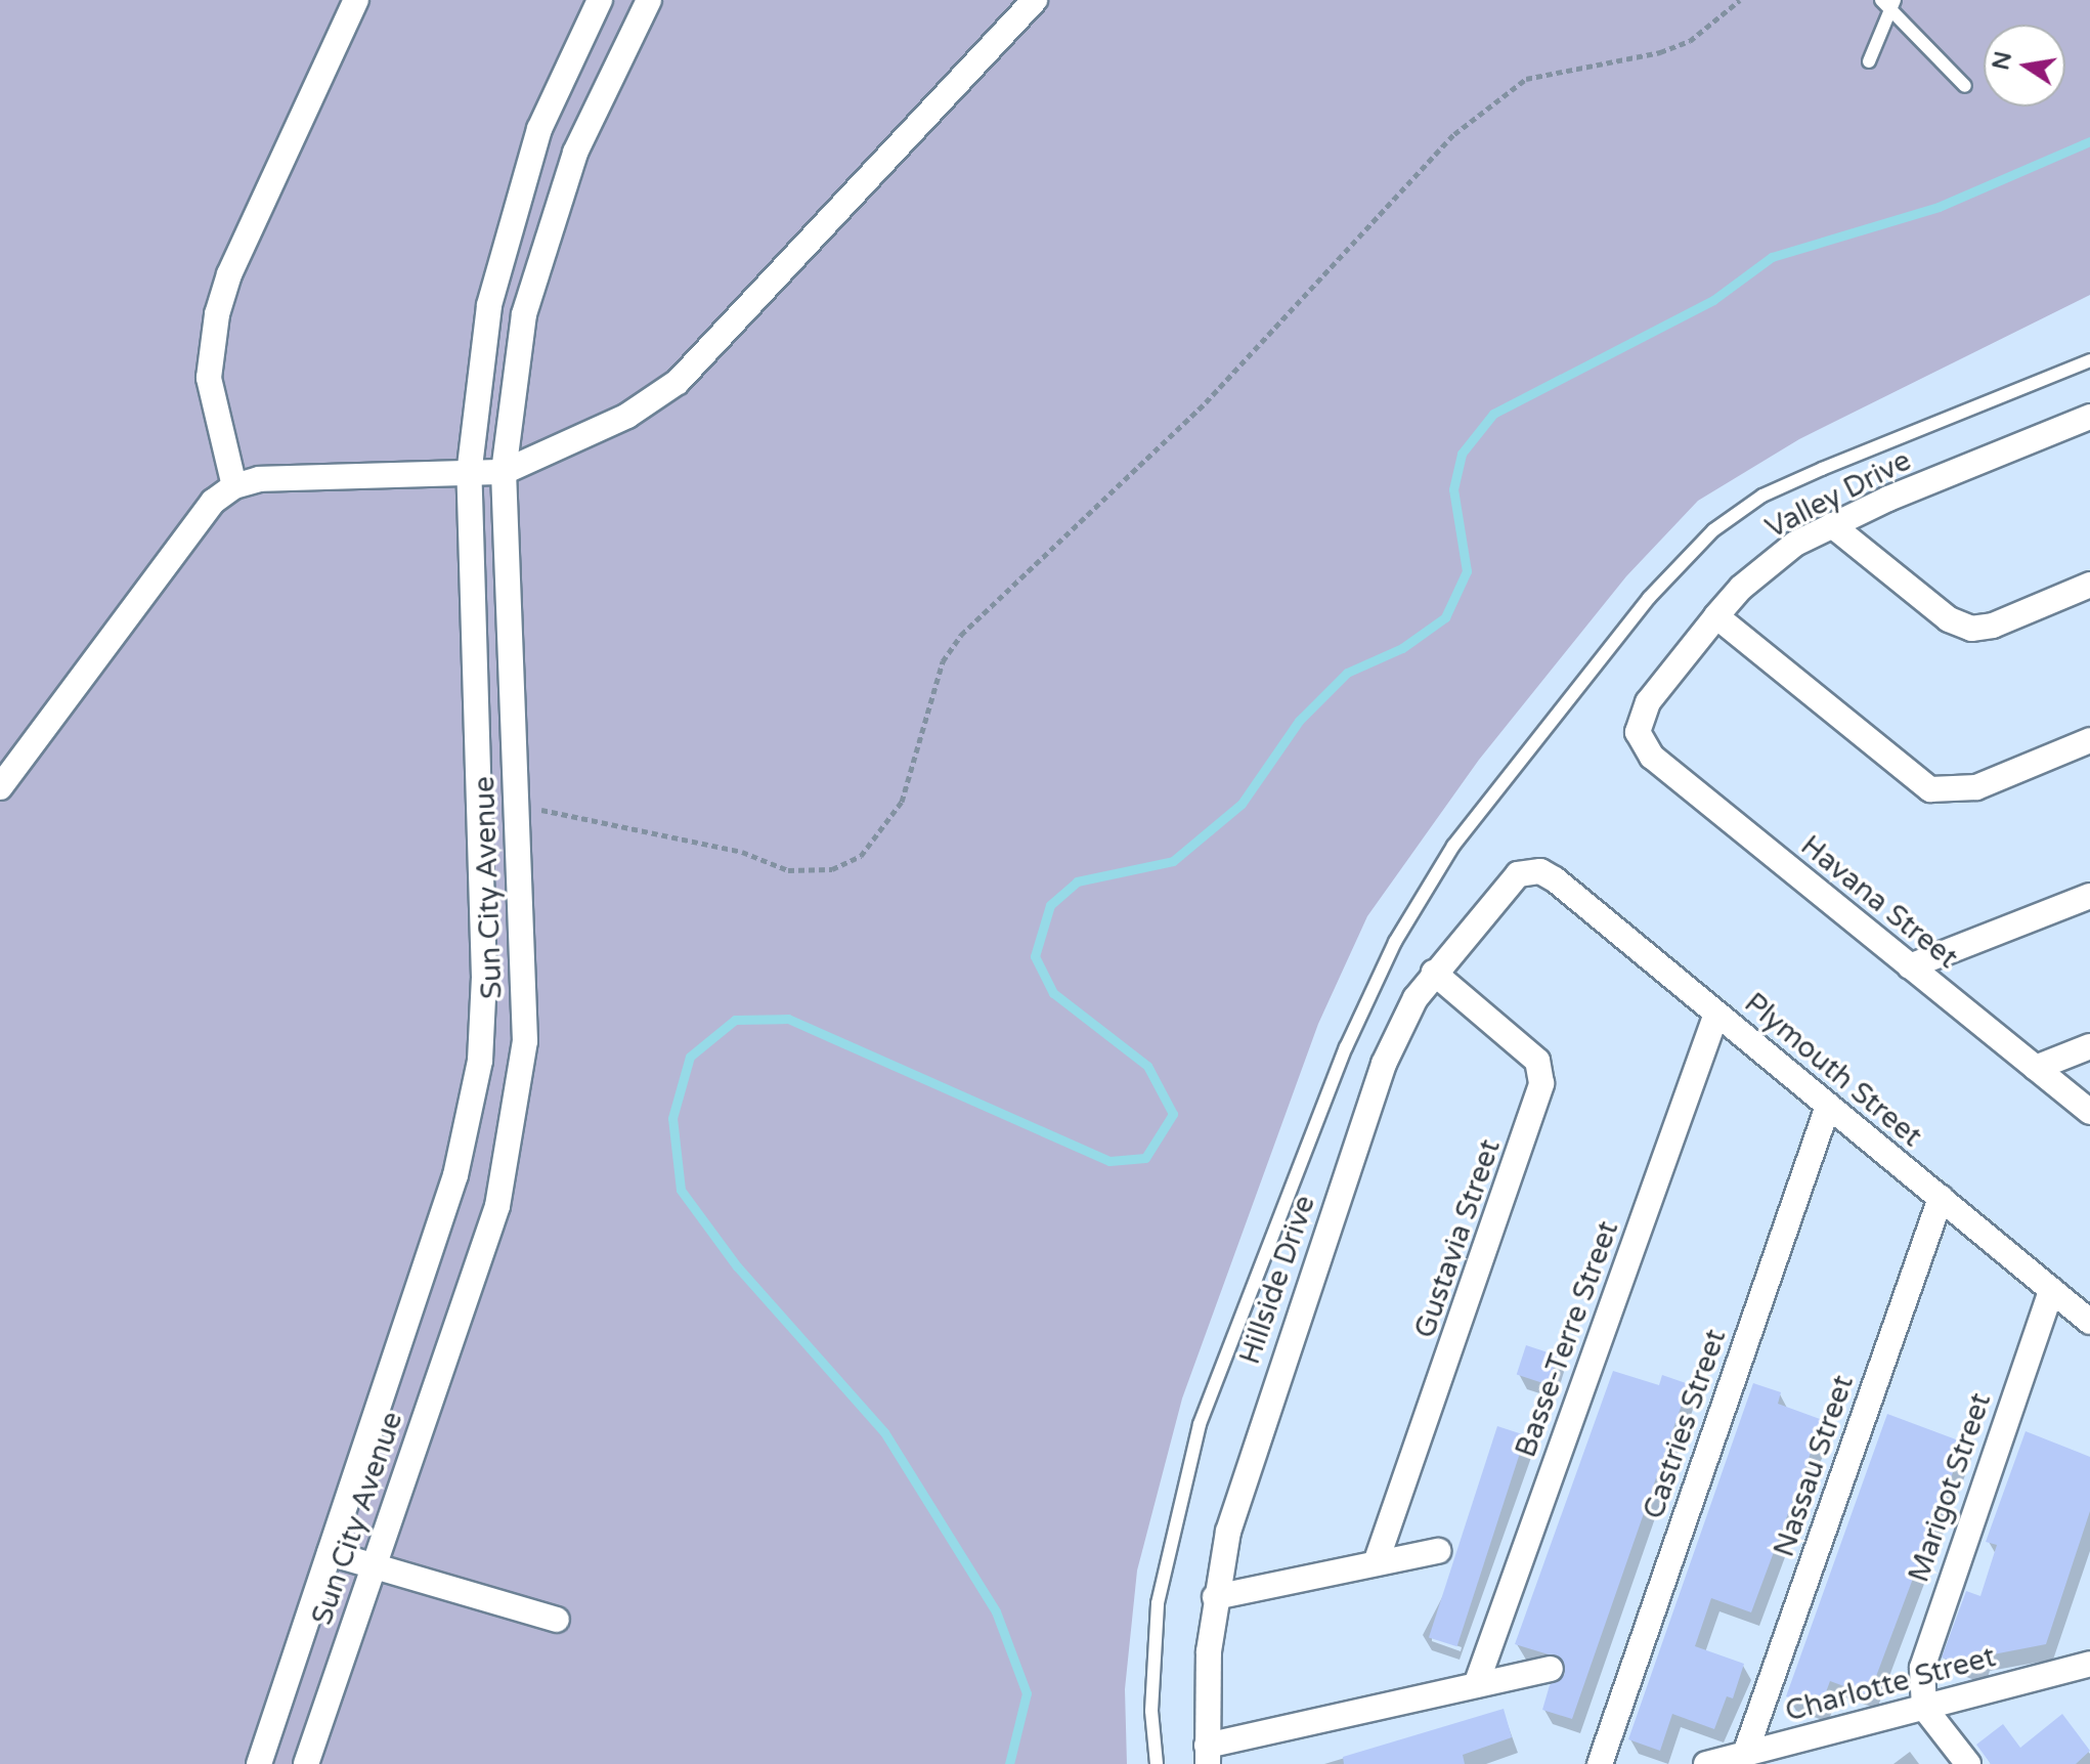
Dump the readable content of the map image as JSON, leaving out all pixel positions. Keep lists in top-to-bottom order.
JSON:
{
  "streets": {
    "street": [
      "Valley Drive",
      "Sun City Avenue",
      "Havana Street",
      "Plymouth Street",
      "Gustavia Street",
      "Hillside Drive",
      "Basse-Terre Street",
      "Castries Street",
      "Nassau Street",
      "Marigot Street",
      "Charlotte Street"
    ]
  },
  "crossings": [
    ["Valley Drive", "Havana Street"],
    ["Plymouth Street", "Hillside Drive"],
    ["Plymouth Street", "Basse-Terre Street"],
    ["Plymouth Street", "Castries Street"],
    ["Plymouth Street", "Nassau Street"],
    ["Plymouth Street", "Marigot Street"],
    ["Gustavia Street", "Hillside Drive"],
    ["Nassau Street", "Charlotte Street"],
    ["Marigot Street", "Charlotte Street"]
  ],
  "north": "left"
}
